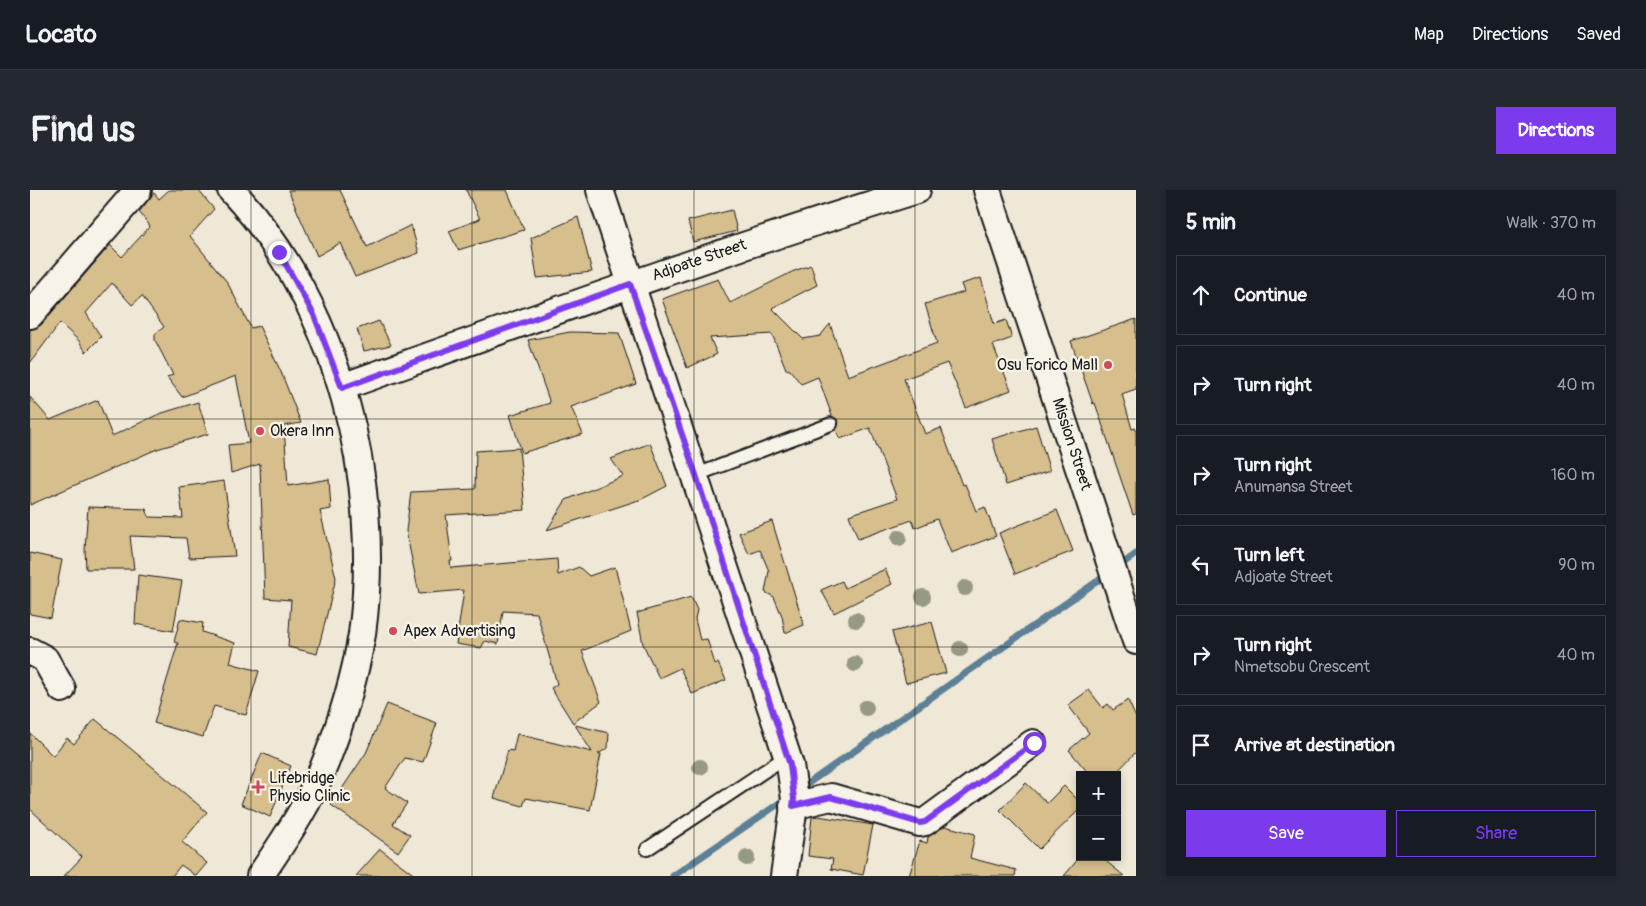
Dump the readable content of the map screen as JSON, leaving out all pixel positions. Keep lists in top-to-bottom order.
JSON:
{
  "streets": {
    "street": ["Adjoate Street", "Mission Street"]
  },
  "places": {
    "other": ["Osu Forico Mall", "Okera Inn", "Apex Advertising"],
    "health": ["Lifebridge Physio Clinic"]
  },
  "page": {
    "header": "Locato",
    "nav": ["Map", "Directions", "Saved"],
    "buttons": [
      "Directions",
      ["Save", "Share"]
    ],
    "title": "Find us",
    "heading": ["5 min", "Walk · 370 m"],
    "list": [
      ["Continue", "40 m"],
      ["Turn right", "40 m"],
      ["Turn right", "Anumansa Street", "160 m"],
      ["Turn left", "Adjoate Street", "90 m"],
      ["Turn right", "Nmetsobu Crescent", "40 m"],
      "Arrive at destination"
    ],
    "map_buttons": ["+", "−"]
  }
}
